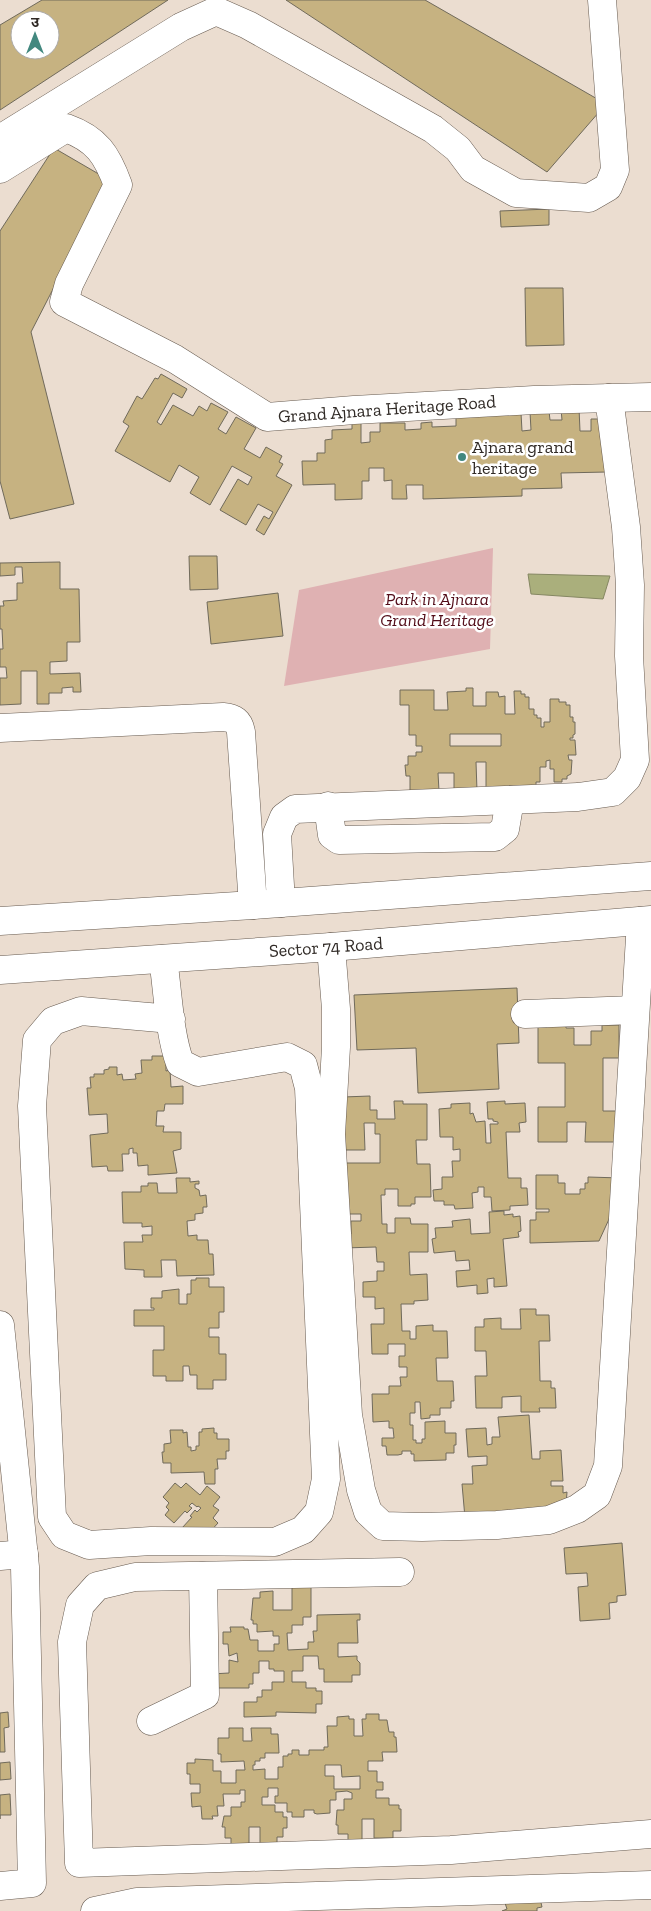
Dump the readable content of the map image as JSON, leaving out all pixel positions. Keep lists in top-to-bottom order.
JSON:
{
  "streets": {
    "street": ["Grand Ajnara Heritage Road", "Sector 74 Road"]
  },
  "parks": ["Park in Ajnara Grand Heritage"],
  "places": ["Ajnara grand heritage"],
  "north": "top"
}
